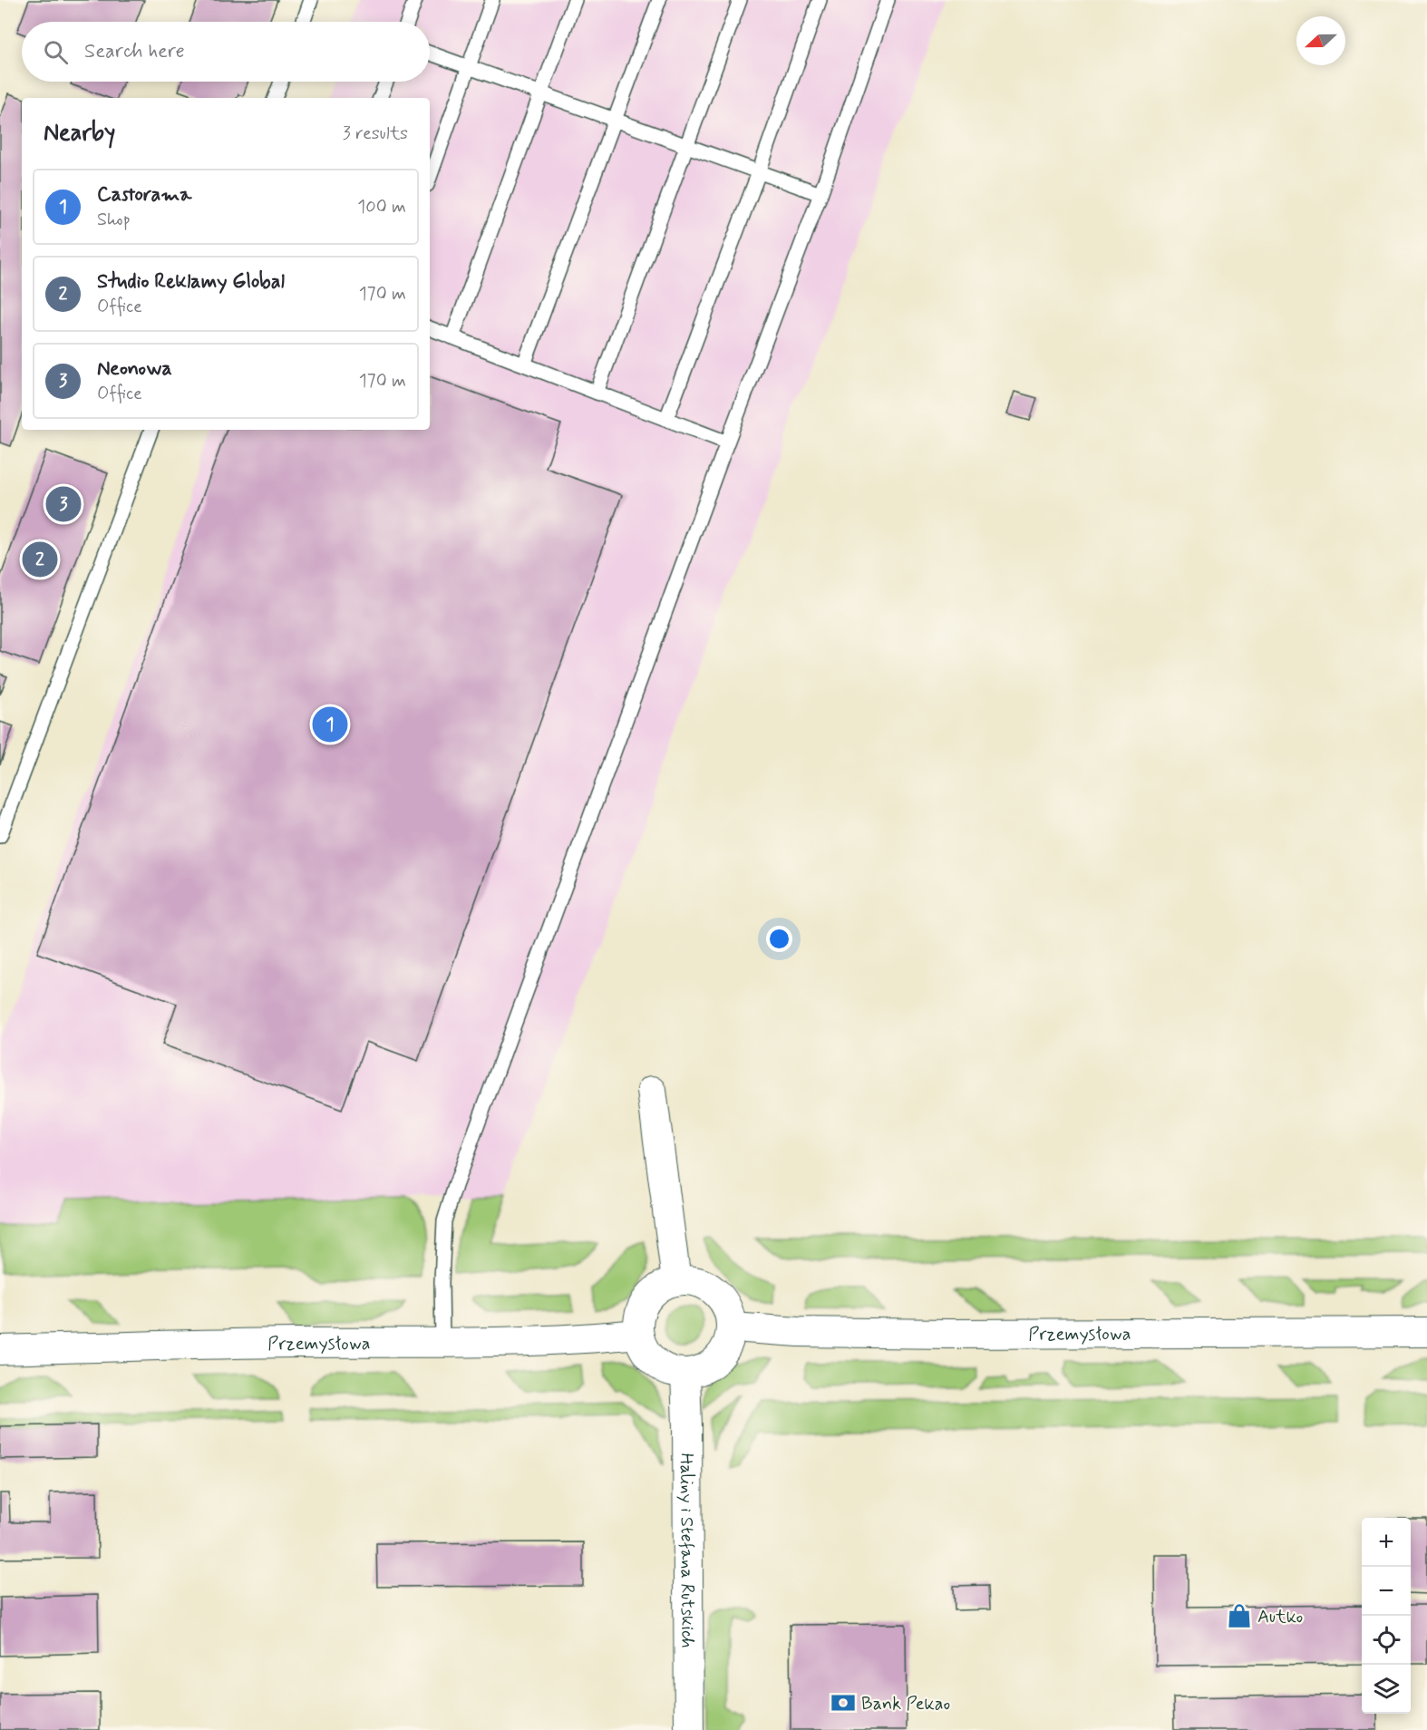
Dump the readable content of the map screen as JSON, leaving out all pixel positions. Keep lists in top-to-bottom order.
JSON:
{
  "streets": {
    "street": ["Przemysłowa", "Haliny i Stefana Rutskich"]
  },
  "crossings": [
    ["Przemysłowa", "Haliny i Stefana Rutskich"]
  ],
  "places": {
    "shop": ["Autko"],
    "bank": ["Bank Pekao"]
  },
  "north": "left",
  "page": {
    "search": "Search here",
    "heading": ["Nearby", "3 results"],
    "list": [
      {
        "mark": "1",
        "name": "Castorama",
        "note": "Shop",
        "value": "100 m"
      },
      {
        "mark": "2",
        "name": "Studio Reklamy Global",
        "note": "Office",
        "value": "170 m"
      },
      {
        "mark": "3",
        "name": "Neonowa",
        "note": "Office",
        "value": "170 m"
      }
    ],
    "pins": ["3", "2", "1"],
    "map_buttons": ["+", "−"]
  }
}
